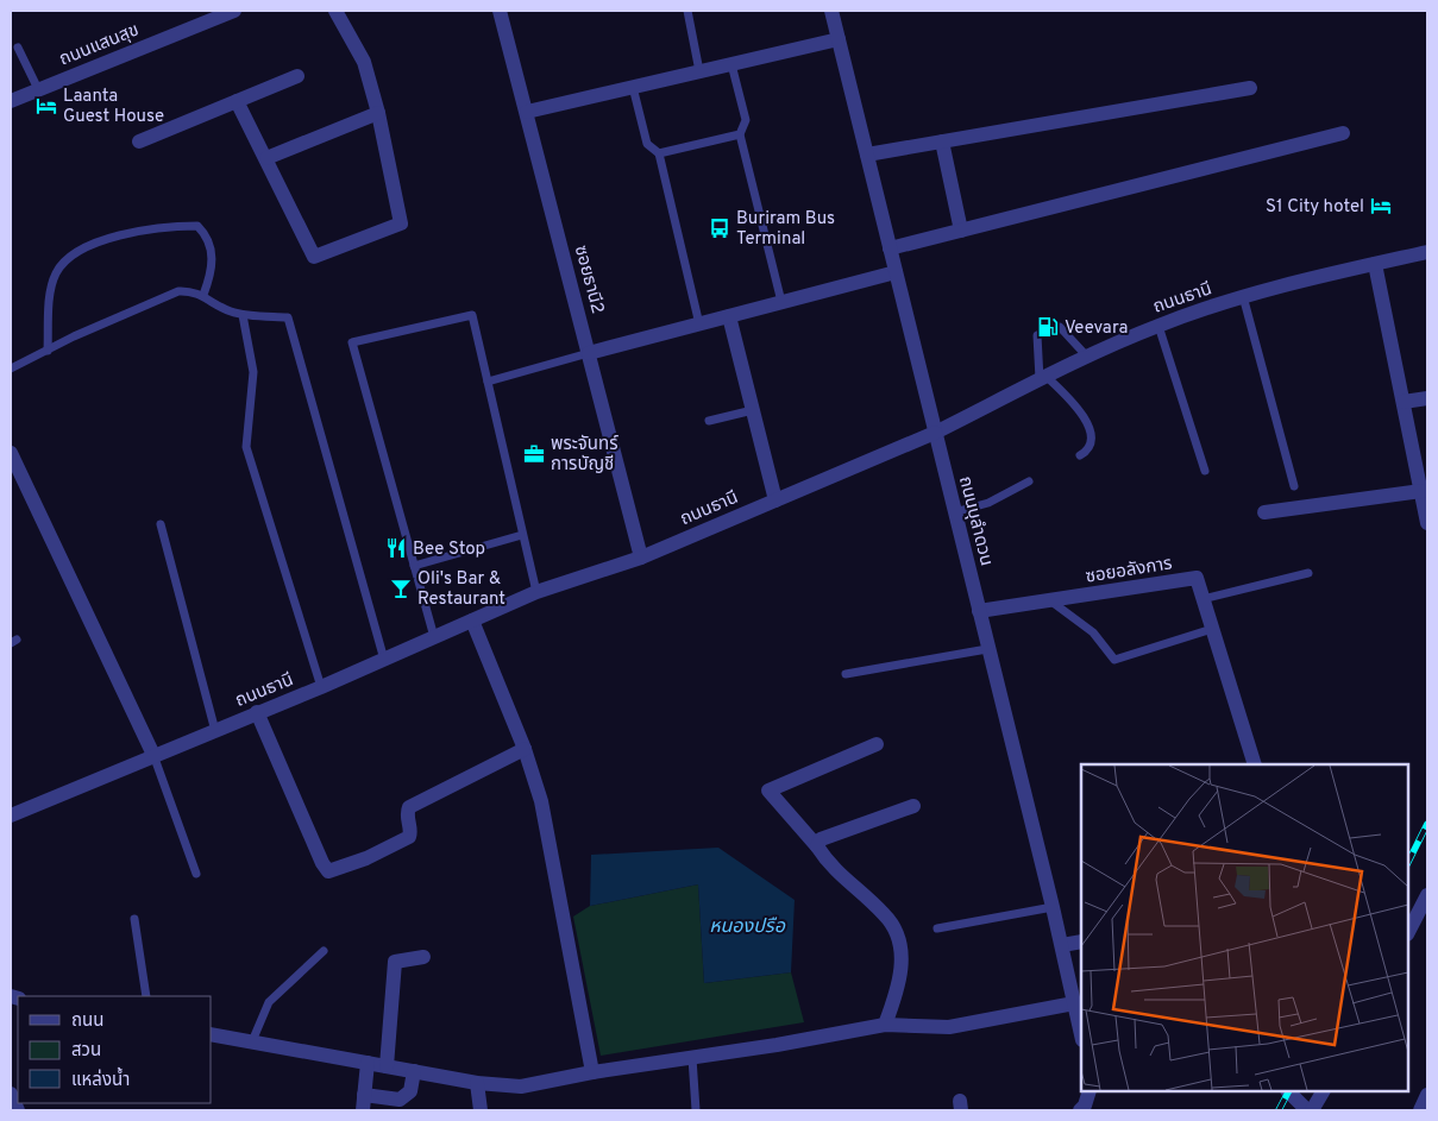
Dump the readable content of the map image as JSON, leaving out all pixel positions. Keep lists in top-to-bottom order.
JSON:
{
  "streets": {
    "street": [
      "ถนนแสนสุข",
      "ซอยธานี2",
      "ถนนธานี",
      "ถนนบุลำดวน",
      "ซอยอลังการ"
    ]
  },
  "crossings": [
    ["ซอยธานี2", "ถนนธานี"],
    ["ถนนธานี", "ถนนบุลำดวน"],
    ["ถนนบุลำดวน", "ซอยอลังการ"]
  ],
  "water": ["หนองปรือ"],
  "places": {
    "hotel": ["Laanta Guest House", "S1 City hotel"],
    "bus stop": ["Buriram Bus Terminal"],
    "fuel station": ["Veevara"],
    "office": ["พระจันทร์ การบัญชี"],
    "restaurant": ["Bee Stop"],
    "bar": ["Oli's Bar & Restaurant"]
  },
  "legend": ["ถนน", "สวน", "แหล่งน้ำ"]
}
